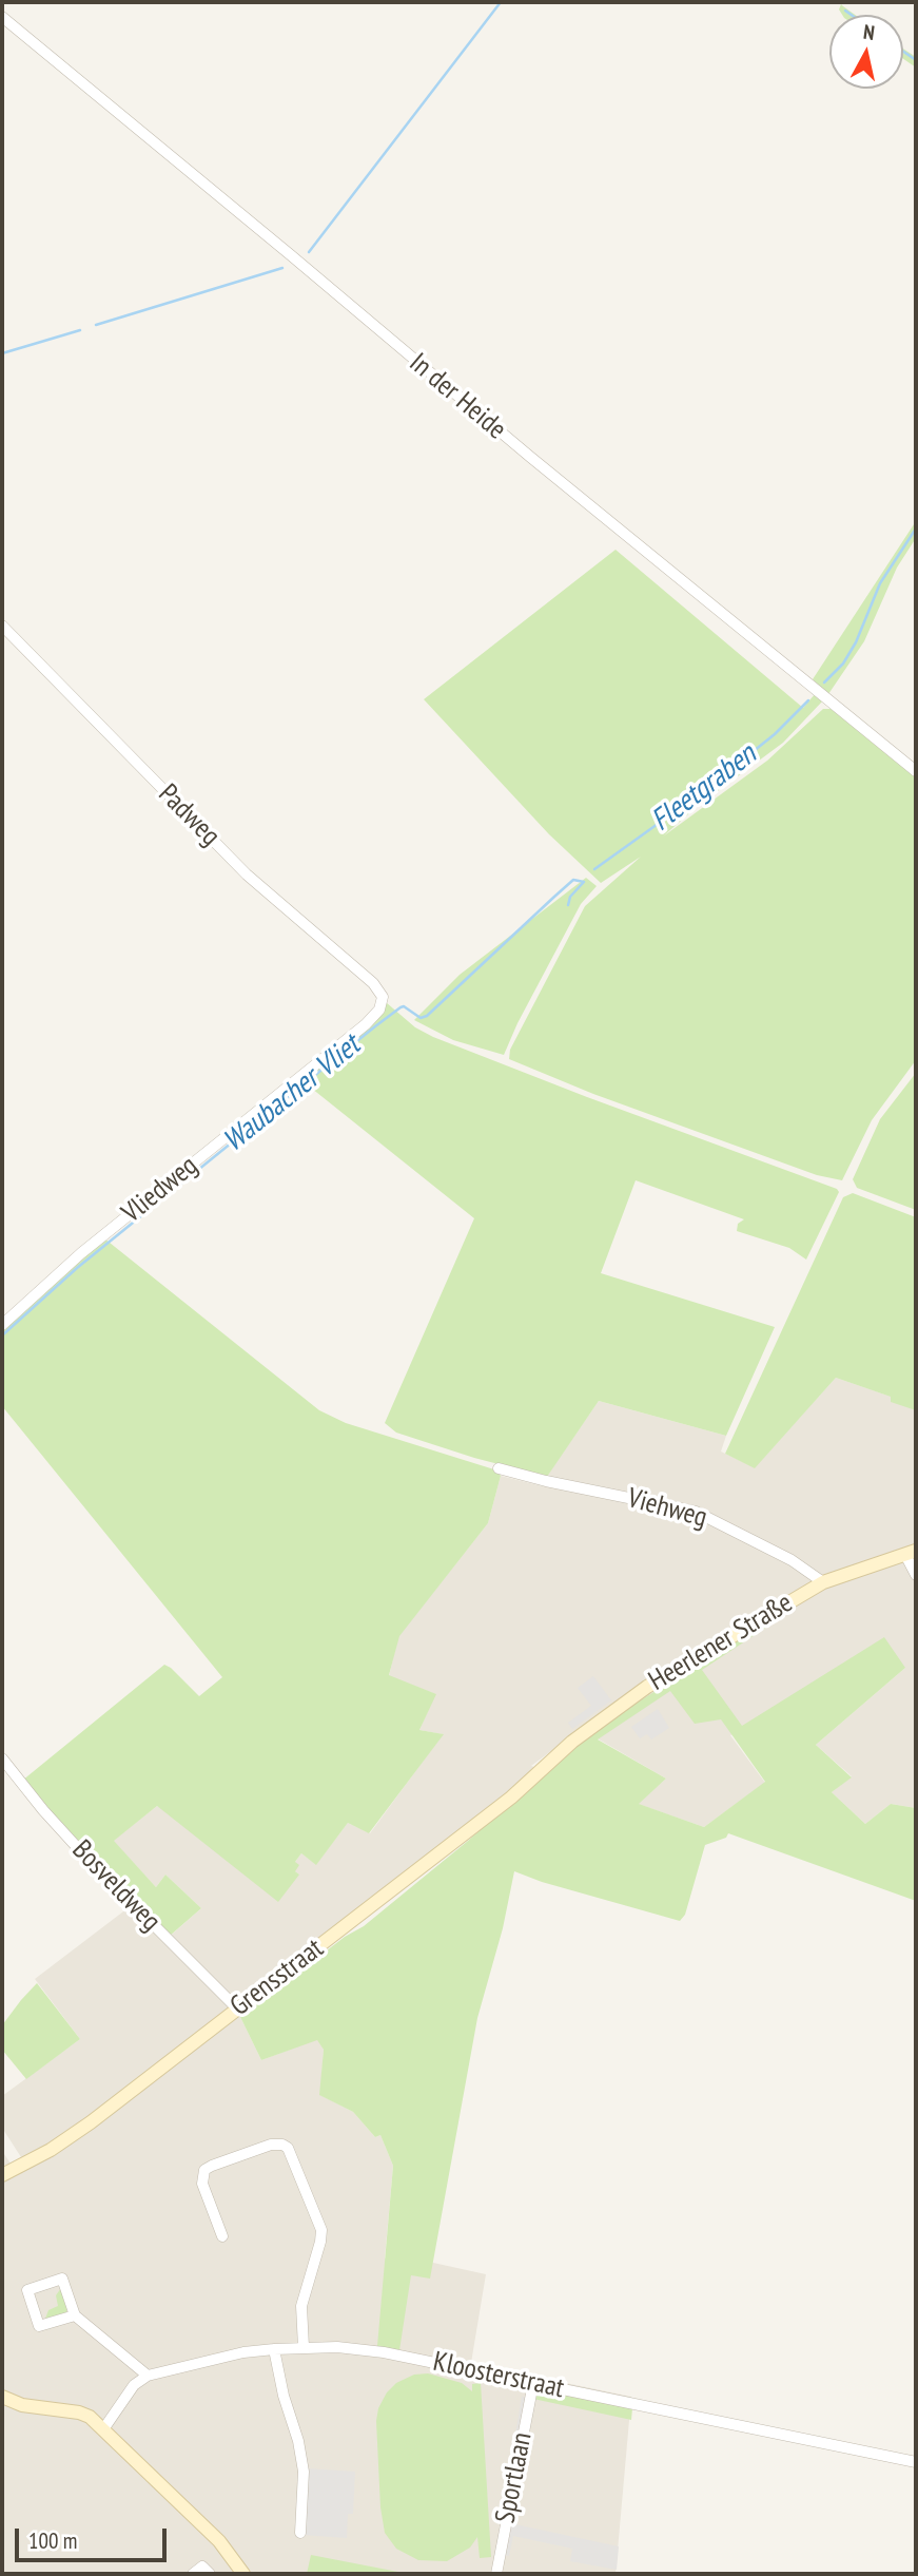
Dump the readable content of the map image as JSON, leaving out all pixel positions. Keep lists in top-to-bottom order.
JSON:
{
  "streets": {
    "main road": ["Heerlener Straße", "Grensstraat"],
    "street": [
      "In der Heide",
      "Padweg",
      "Vliedweg",
      "Viehweg",
      "Bosveldweg",
      "Kloosterstraat",
      "Sportlaan"
    ]
  },
  "crossings": [
    ["Padweg", "Vliedweg"],
    ["Viehweg", "Heerlener Straße"],
    ["Heerlener Straße", "Grensstraat"],
    ["Bosveldweg", "Grensstraat"],
    ["Kloosterstraat", "Sportlaan"]
  ],
  "water": ["Fleetgraben", "Waubacher Vliet"],
  "scale_bar": "100 m",
  "north": "top"
}
